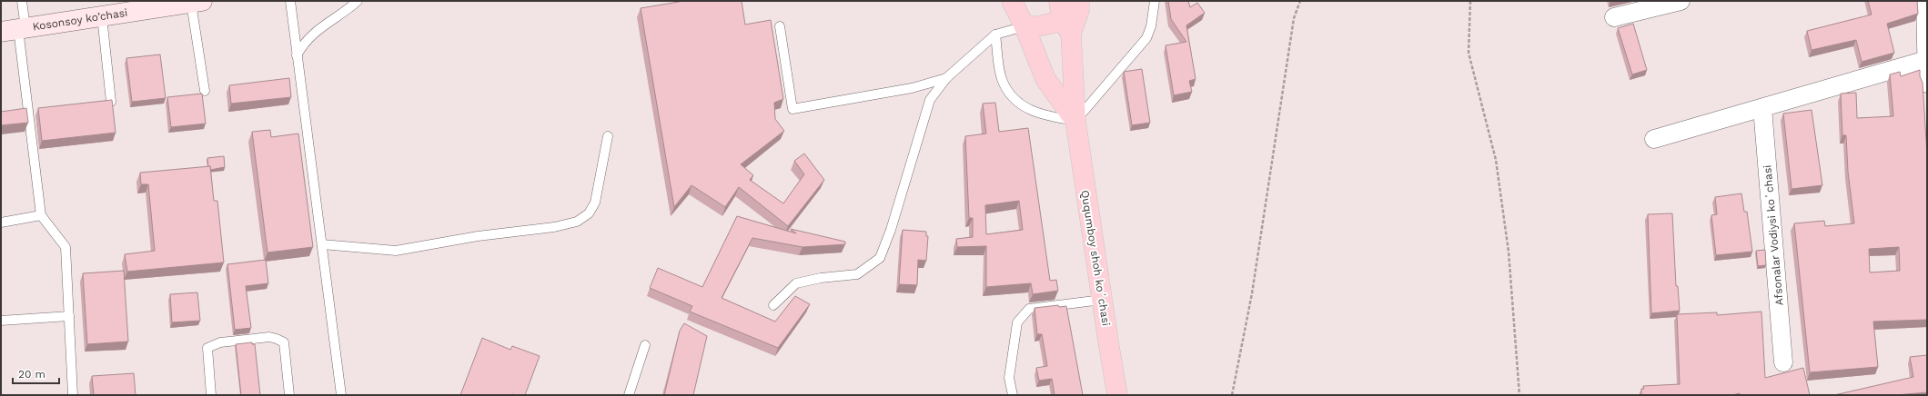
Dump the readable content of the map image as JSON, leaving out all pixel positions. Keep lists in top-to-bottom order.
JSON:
{
  "streets": {
    "main road": ["Kosonsoy ko’chasi", "Ququmboy shoh koʻchasi"],
    "street": ["Afsonalar Vodiysi koʻchasi"]
  },
  "scale_bar": "20 m"
}
